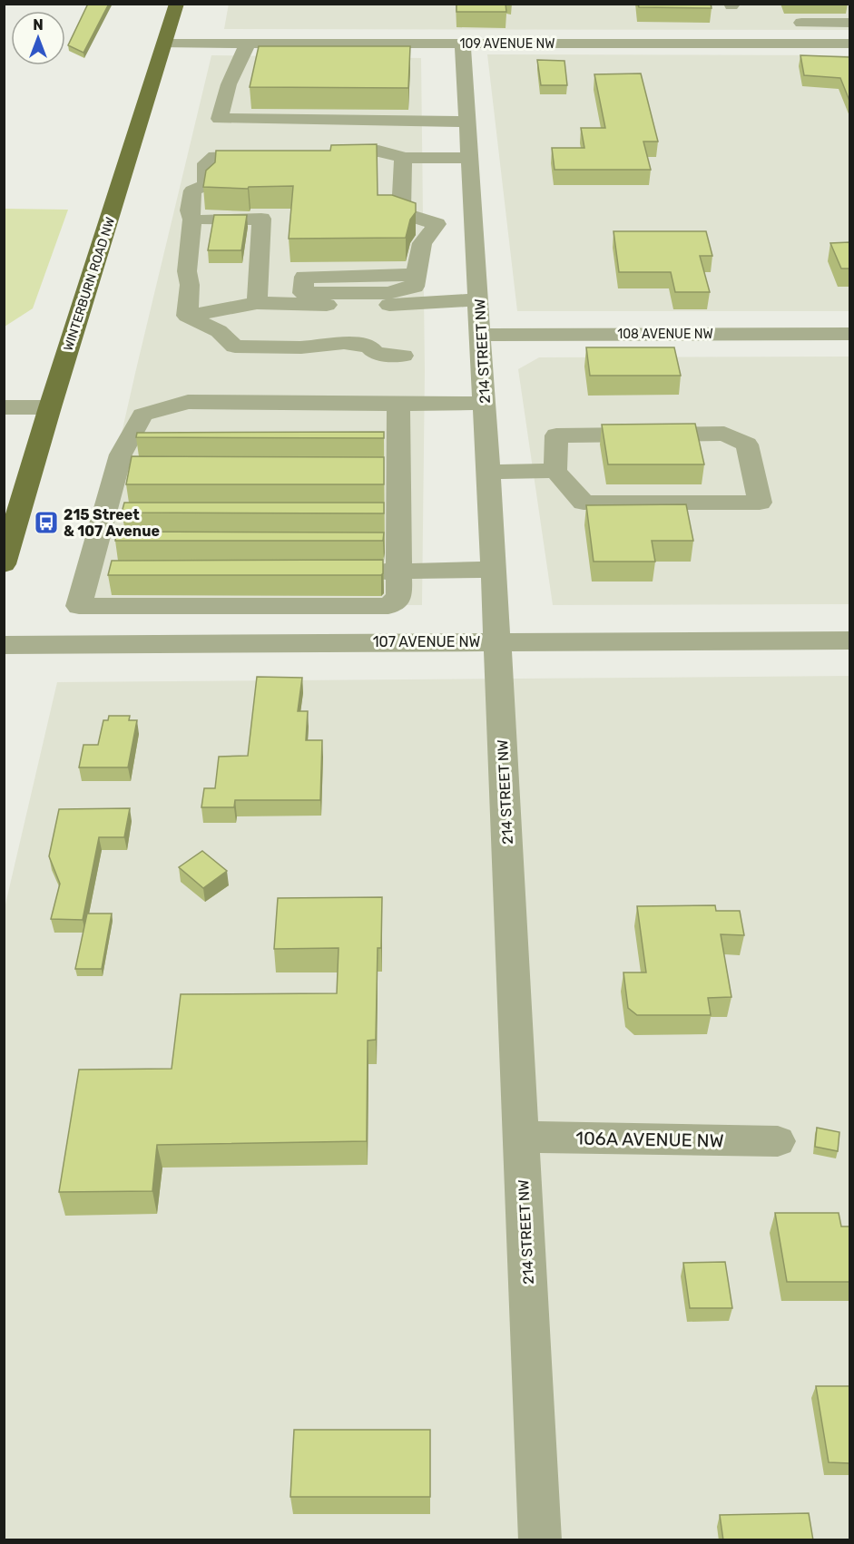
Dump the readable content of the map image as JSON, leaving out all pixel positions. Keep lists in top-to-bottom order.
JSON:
{
  "streets": {
    "main road": ["WINTERBURN ROAD NW"],
    "street": [
      "109 AVENUE NW",
      "108 AVENUE NW",
      "214 STREET NW",
      "107 AVENUE NW",
      "106A AVENUE NW"
    ]
  },
  "crossings": [
    ["109 AVENUE NW", "WINTERBURN ROAD NW"],
    ["109 AVENUE NW", "214 STREET NW"],
    ["108 AVENUE NW", "214 STREET NW"],
    ["214 STREET NW", "107 AVENUE NW"],
    ["214 STREET NW", "106A AVENUE NW"]
  ],
  "places": {
    "bus stop": ["215 Street & 107 Avenue"]
  },
  "north": "top"
}
